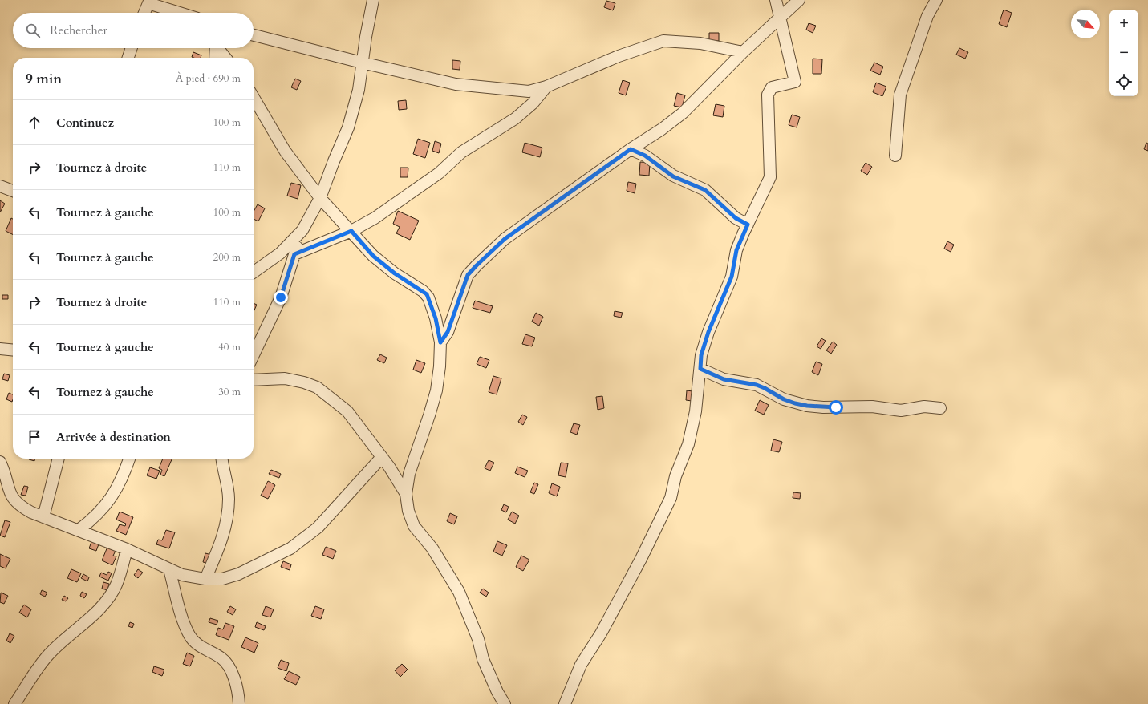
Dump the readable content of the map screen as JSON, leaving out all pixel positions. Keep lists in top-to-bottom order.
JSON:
{
  "north": "bottom right",
  "page": {
    "map_buttons": ["+", "−"],
    "search": "Rechercher",
    "heading": ["9 min", "À pied · 690 m"],
    "list": [
      ["Continuez", "100 m"],
      ["Tournez à droite", "110 m"],
      ["Tournez à gauche", "100 m"],
      ["Tournez à gauche", "200 m"],
      ["Tournez à droite", "110 m"],
      ["Tournez à gauche", "40 m"],
      ["Tournez à gauche", "30 m"],
      "Arrivée à destination"
    ]
  }
}
